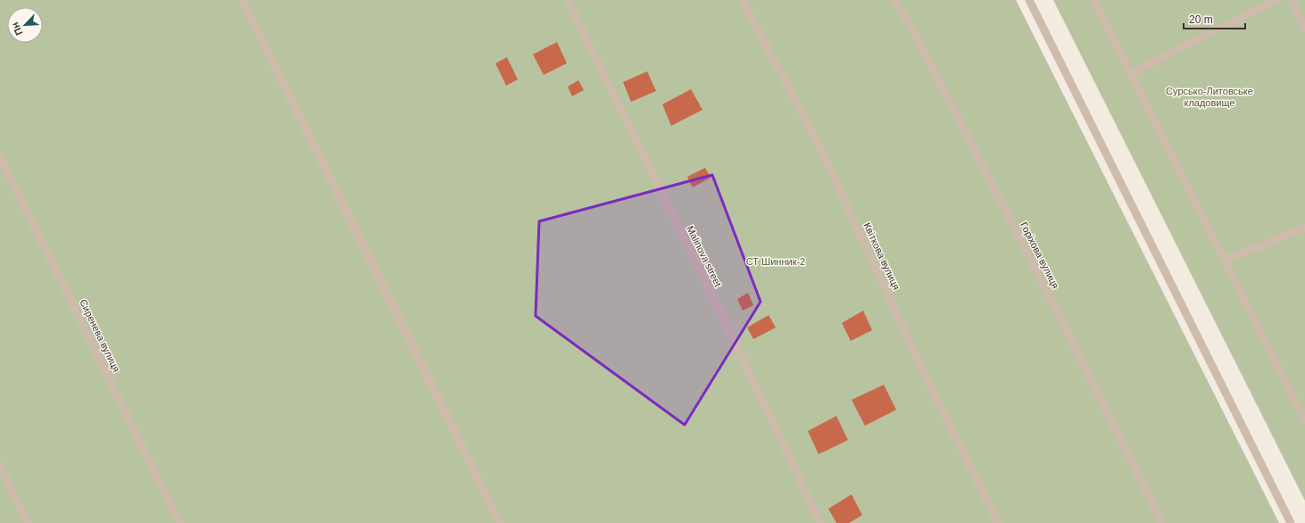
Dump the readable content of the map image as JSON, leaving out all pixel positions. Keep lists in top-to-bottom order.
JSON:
{
  "streets": {
    "lane": [
      "Горіхова вулиця",
      "Malinova street",
      "Квіткова вулиця",
      "Сиренева вулиця"
    ]
  },
  "parks": ["Сурсько-Литовське кладовище", "СТ Шинник-2"],
  "scale_bar": "20 m",
  "north": "bottom left"
}
